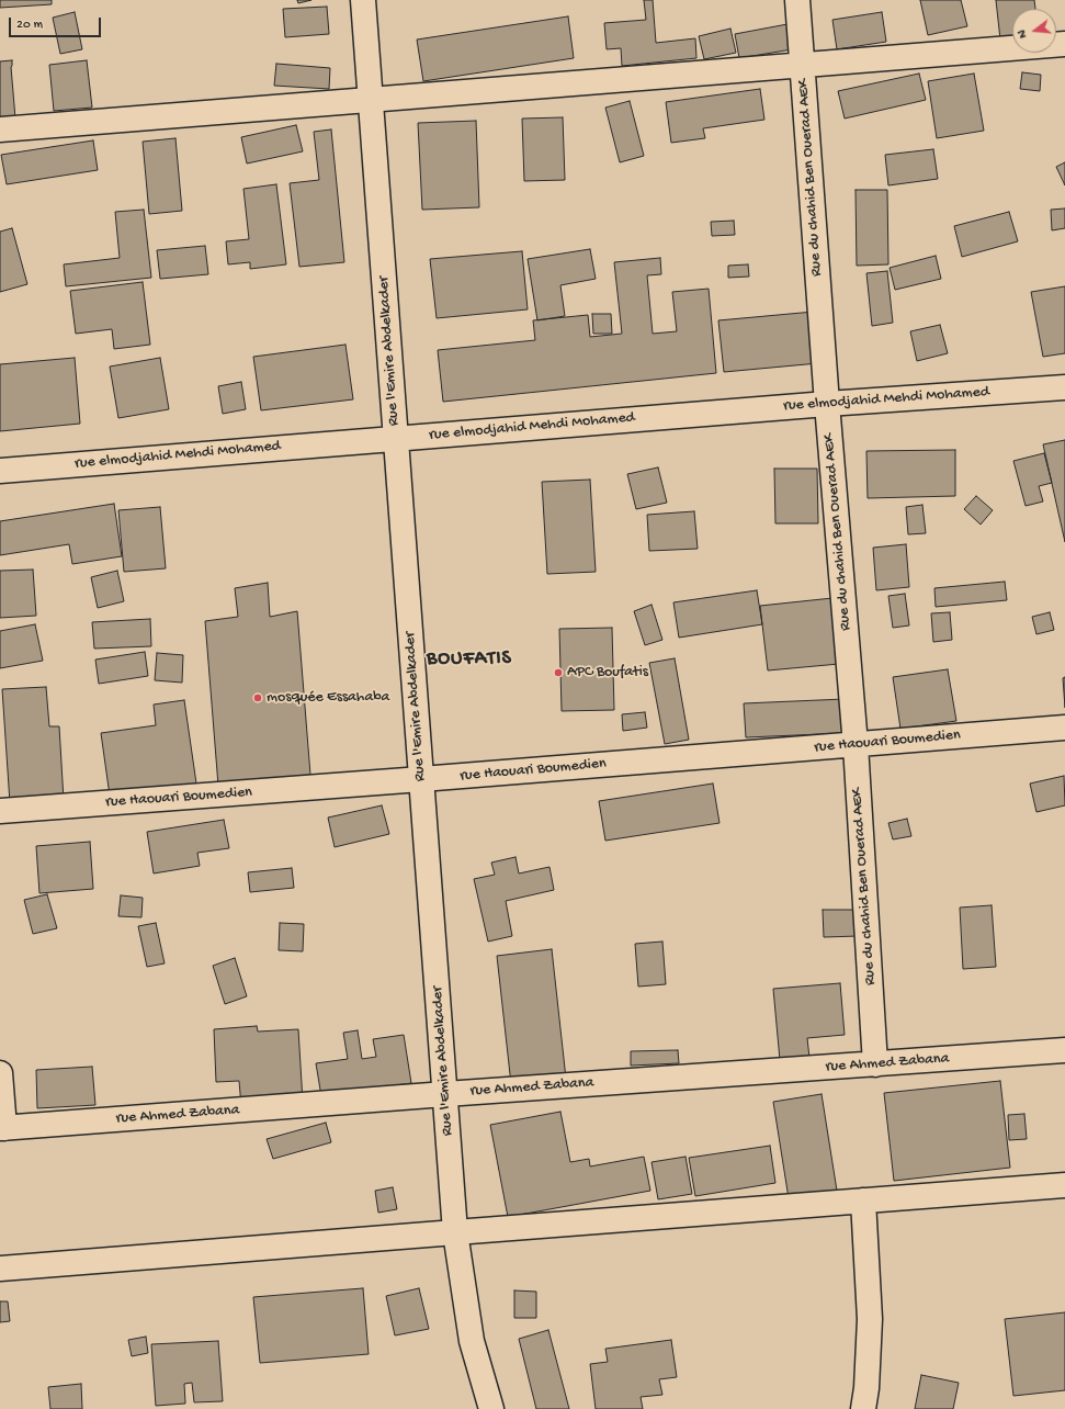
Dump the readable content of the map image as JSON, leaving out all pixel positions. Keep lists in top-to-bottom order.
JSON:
{
  "streets": {
    "street": [
      "Rue du chahid Ben Ouerad AEK",
      "Rue l'Emire Abdelkader",
      "rue elmodjahid Mehdi Mohamed",
      "rue Haouari Boumedien",
      "rue Ahmed Zabana"
    ]
  },
  "crossings": [
    ["Rue du chahid Ben Ouerad AEK", "rue elmodjahid Mehdi Mohamed"],
    ["Rue du chahid Ben Ouerad AEK", "rue Haouari Boumedien"],
    ["Rue du chahid Ben Ouerad AEK", "rue Ahmed Zabana"],
    ["Rue l'Emire Abdelkader", "rue elmodjahid Mehdi Mohamed"],
    ["Rue l'Emire Abdelkader", "rue Haouari Boumedien"],
    ["Rue l'Emire Abdelkader", "rue Ahmed Zabana"]
  ],
  "districts": ["BOUFATIS"],
  "places": ["APC Boufatis", "mosquée Essahaba"],
  "scale_bar": "20 m",
  "north": "left"
}
